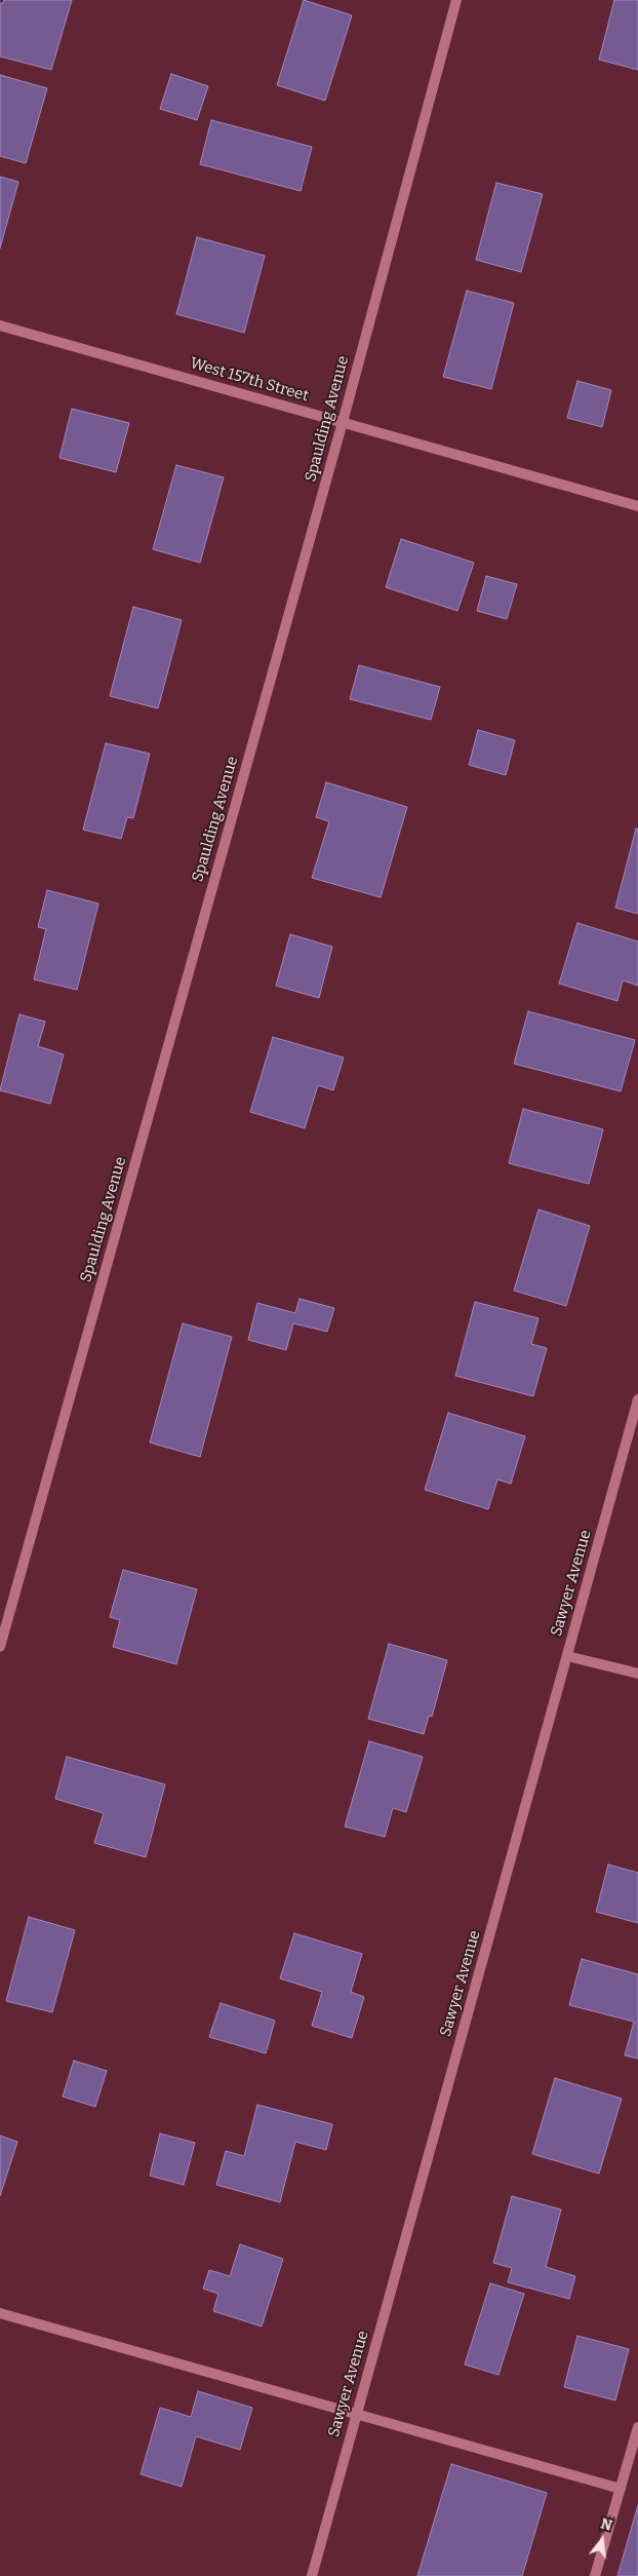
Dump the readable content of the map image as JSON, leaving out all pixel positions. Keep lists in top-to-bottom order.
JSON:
{
  "streets": {
    "street": ["West 157th Street", "Spaulding Avenue", "Sawyer Avenue"]
  },
  "crossings": [
    ["West 157th Street", "Spaulding Avenue"]
  ],
  "north": "top"
}
